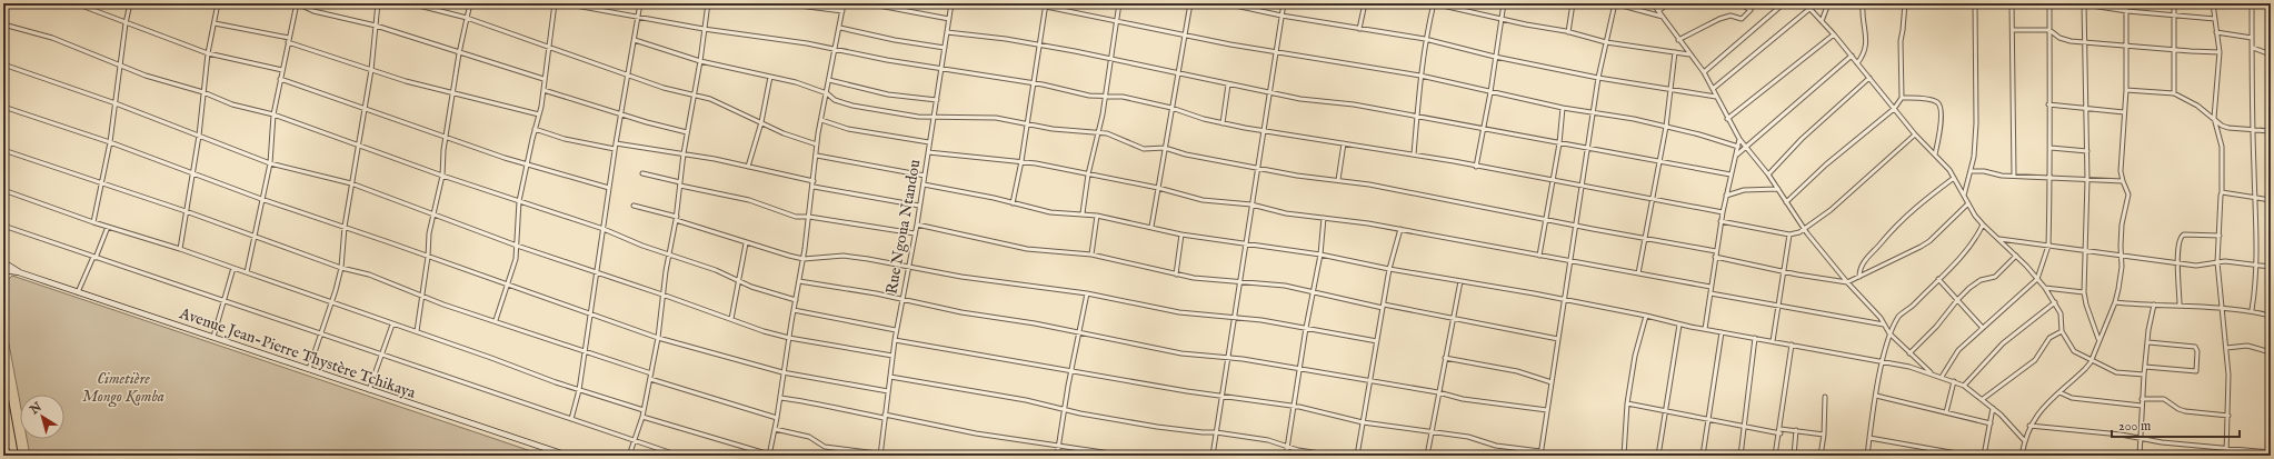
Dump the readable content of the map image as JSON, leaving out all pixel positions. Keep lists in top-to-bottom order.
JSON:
{
  "streets": {
    "street": ["Rue Ngoua Ntandou", "Avenue Jean-Pierre Thystère Tchikaya"]
  },
  "parks": ["Cimetière Mongo Komba"],
  "scale_bar": "200 m",
  "north": "top left"
}
